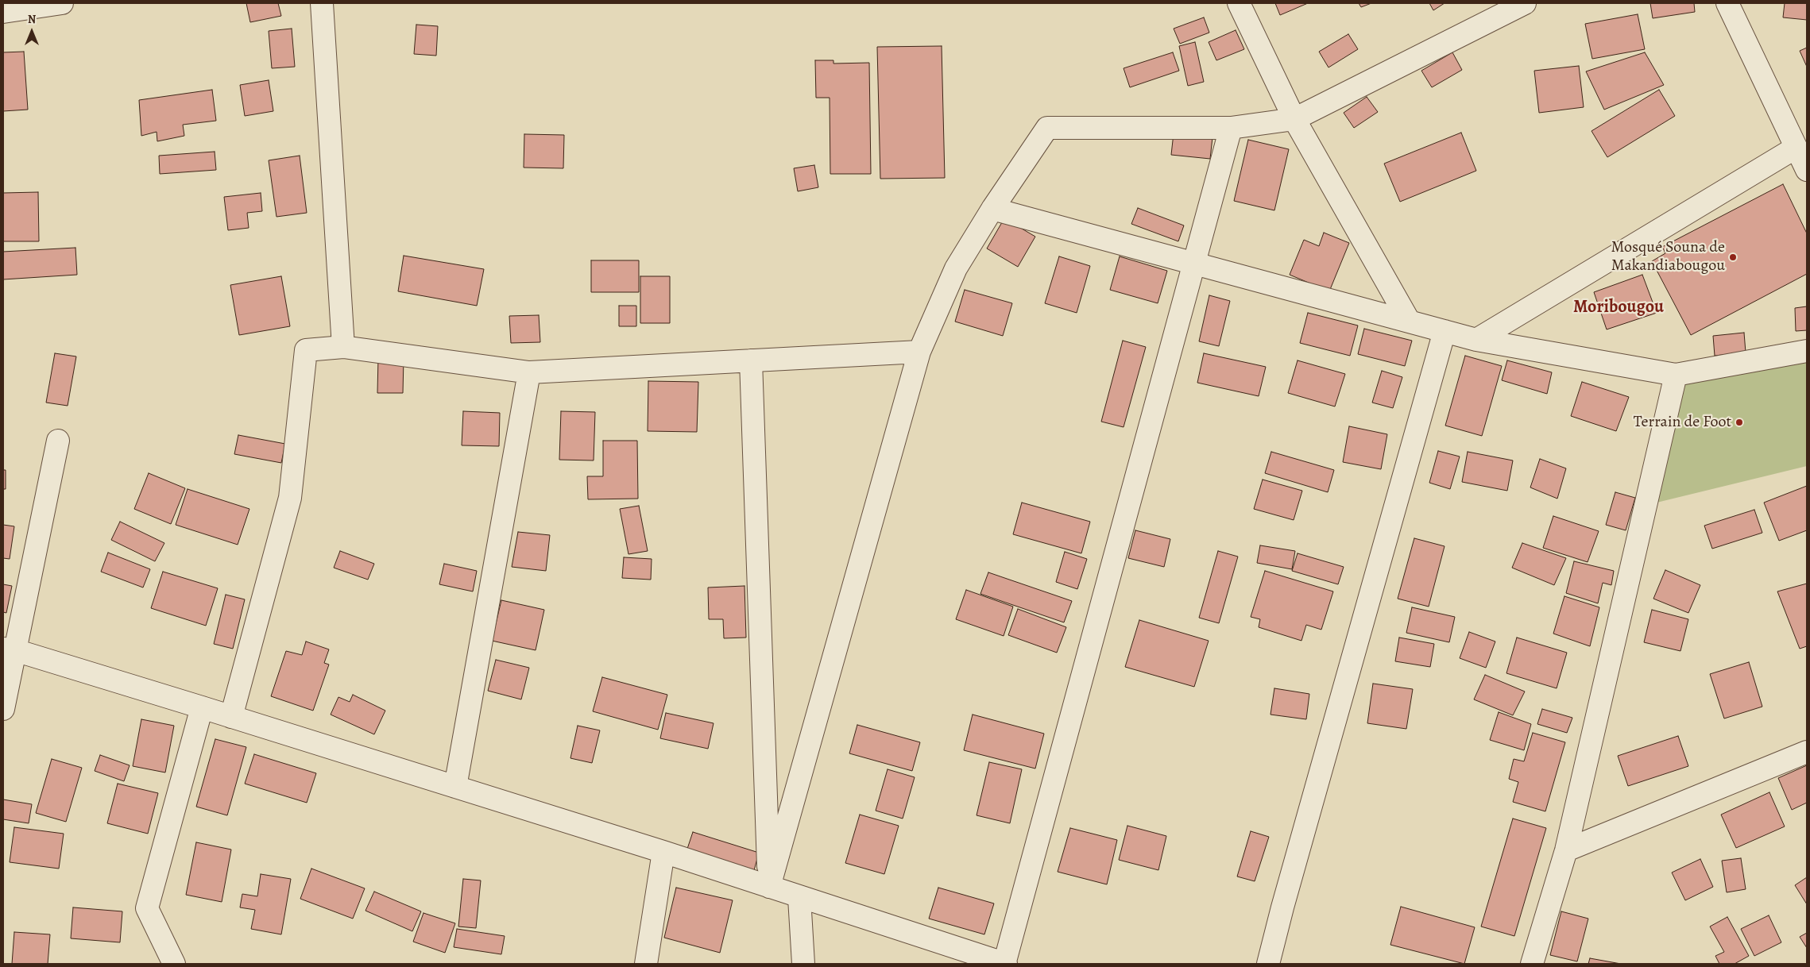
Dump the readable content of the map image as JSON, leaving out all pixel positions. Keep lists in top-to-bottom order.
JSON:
{
  "districts": ["Moribougou"],
  "places": ["Mosqué Souna de Makandiabougou", "Terrain de Foot"],
  "north": "top"
}
